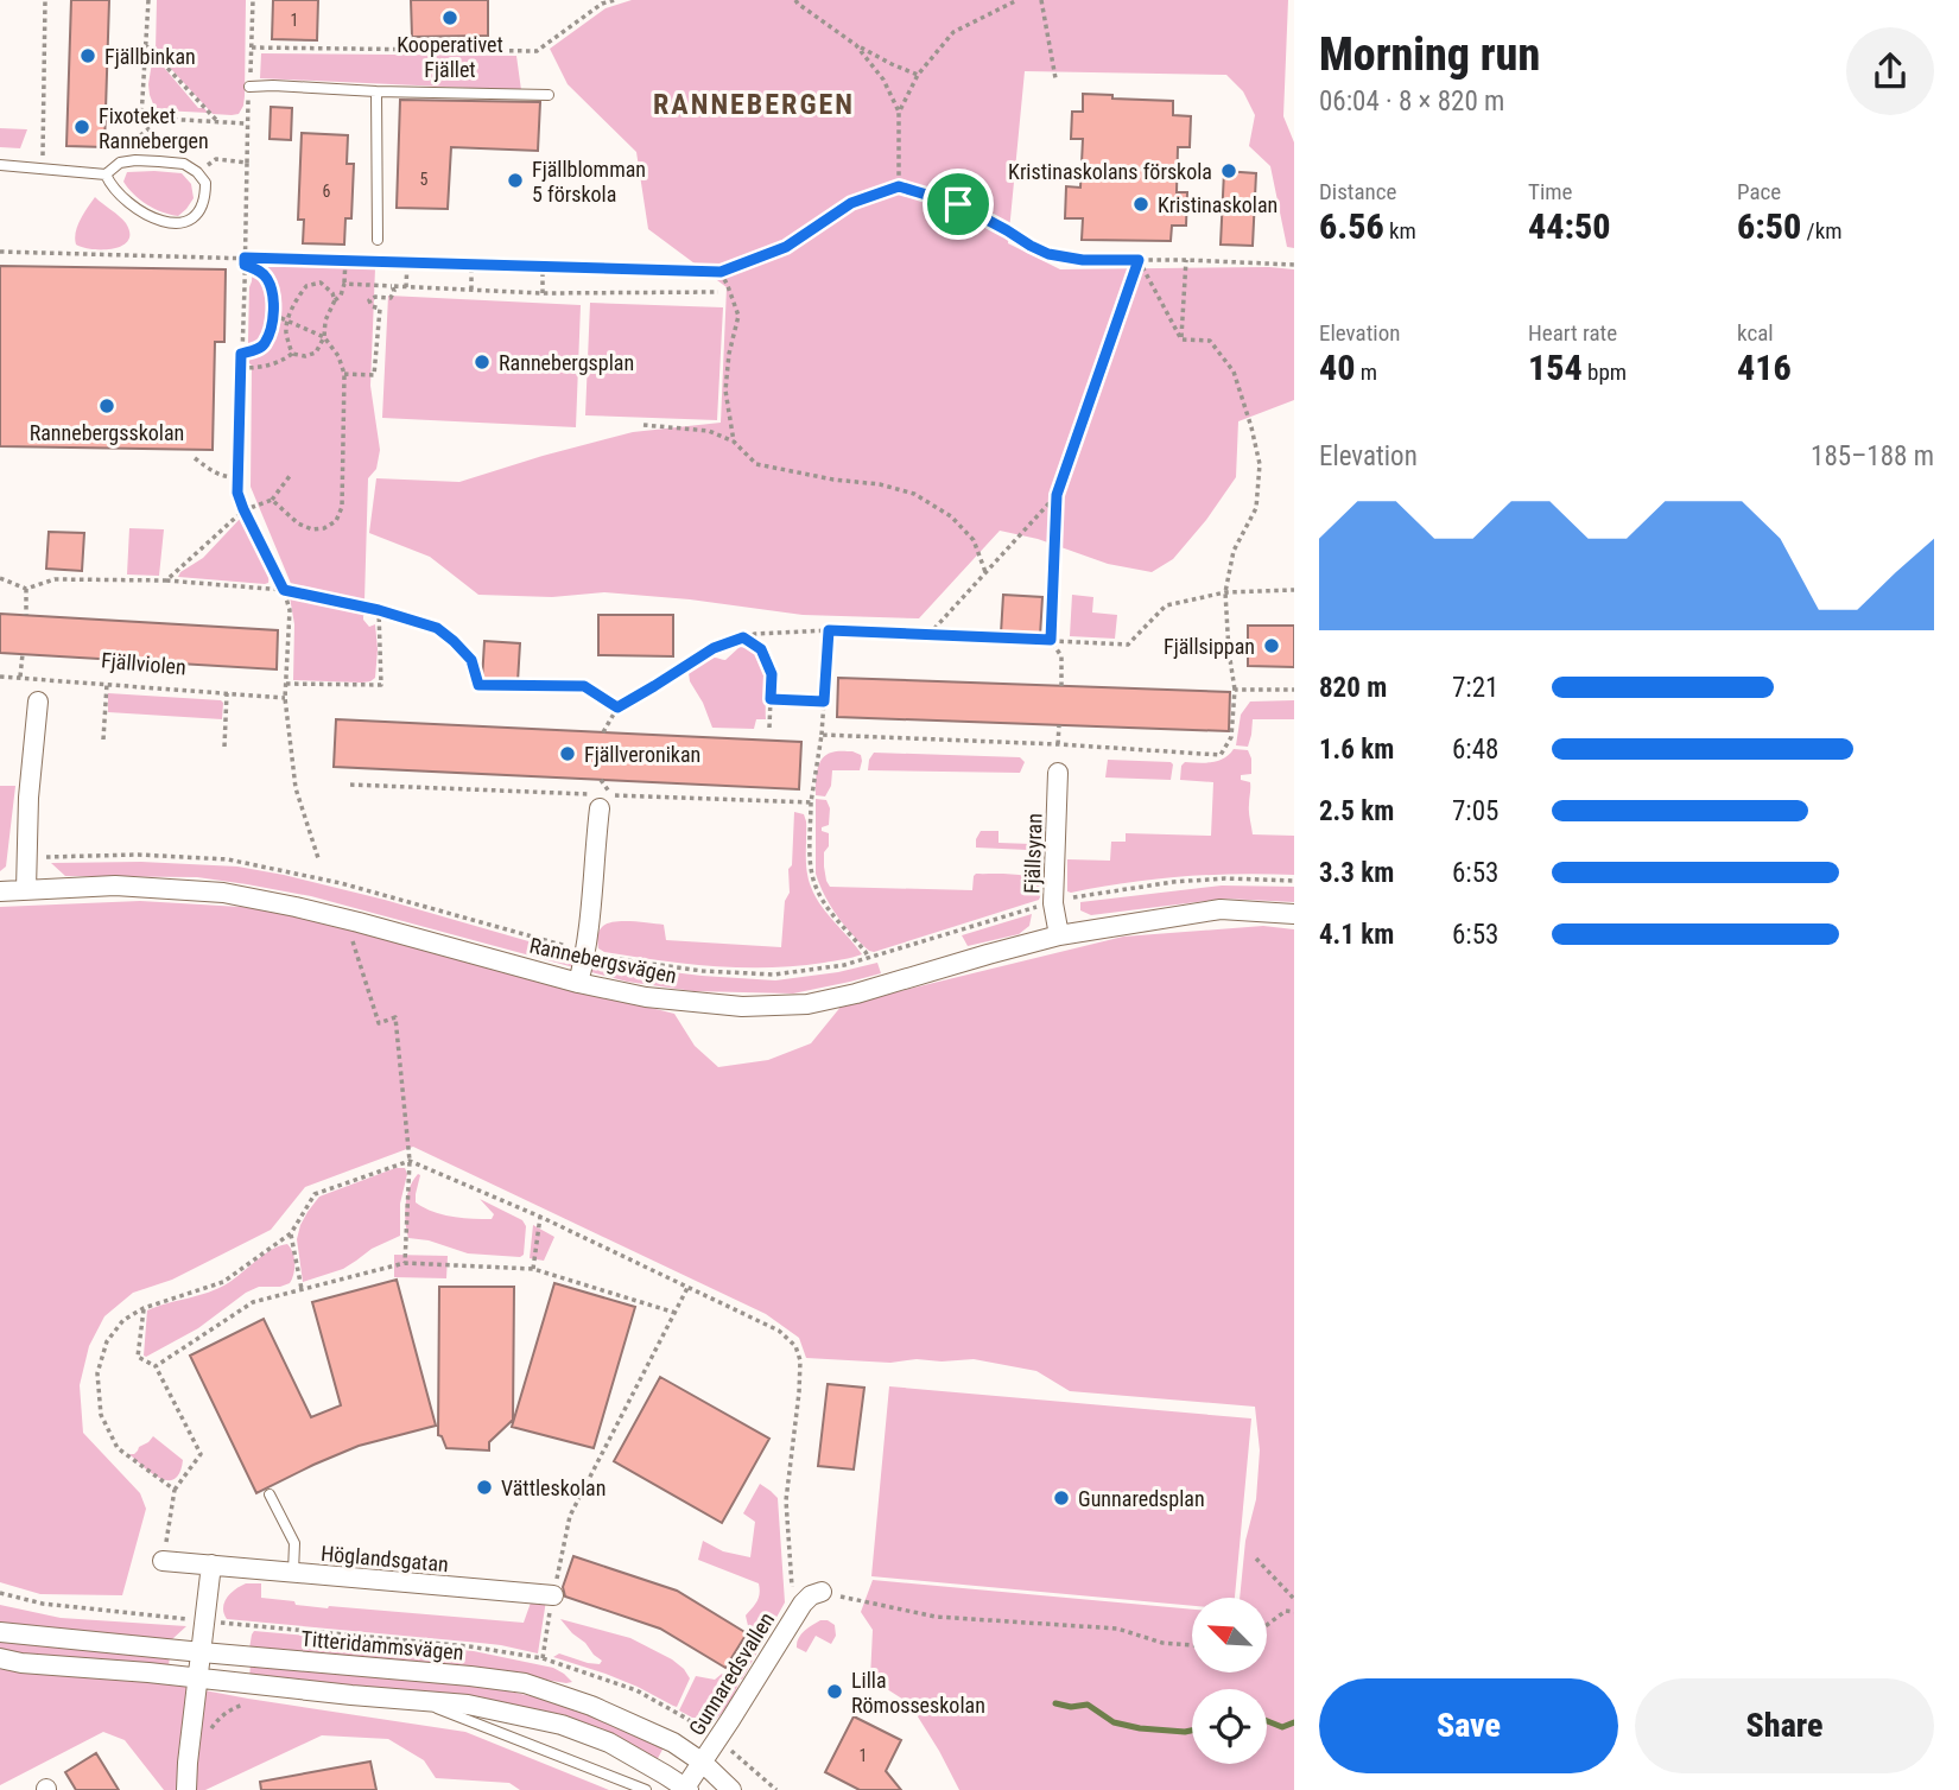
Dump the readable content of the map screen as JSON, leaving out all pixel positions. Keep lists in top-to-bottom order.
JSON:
{
  "streets": {
    "street": [
      "Fjällsyran",
      "Rannebergsvägen",
      "Höglandsgatan",
      "Titteridammsvägen",
      "Gunnaredsvallen"
    ],
    "path": ["Fjällviolen"]
  },
  "crossings": [
    ["Fjällsyran", "Rannebergsvägen"],
    ["Titteridammsvägen", "Gunnaredsvallen"]
  ],
  "districts": ["RANNEBERGEN"],
  "places": [
    "Kooperativet Fjället",
    "Fjällbinkan",
    "Fixoteket Rannebergen",
    "Kristinaskolans förskola",
    "Fjällblomman 5 förskola",
    "Kristinaskolan",
    "Rannebergsplan",
    "Rannebergsskolan",
    "Fjällsippan",
    "Fjällveronikan",
    "Vättleskolan",
    "Gunnaredsplan",
    "Lilla Römosseskolan"
  ],
  "house_numbers": [
    "1",
    "5",
    "6",
    "1"
  ],
  "north": "top left",
  "page": {
    "heading": ["Morning run", "06:04 · 8 × 820 m"],
    "stats": [
      ["Distance", "6.56 km"],
      ["Time", "44:50"],
      ["Pace", "6:50 /km"],
      ["Elevation", "40 m"],
      ["Heart rate", "154 bpm"],
      ["kcal", "416"]
    ],
    "chart": ["Elevation", "185–188 m"],
    "list": [
      {
        "name": "820 m",
        "note": "7:21"
      },
      {
        "name": "1.6 km",
        "note": "6:48"
      },
      {
        "name": "2.5 km",
        "note": "7:05"
      },
      {
        "name": "3.3 km",
        "note": "6:53"
      },
      {
        "name": "4.1 km",
        "note": "6:53"
      }
    ],
    "buttons": ["Save", "Share"]
  }
}
